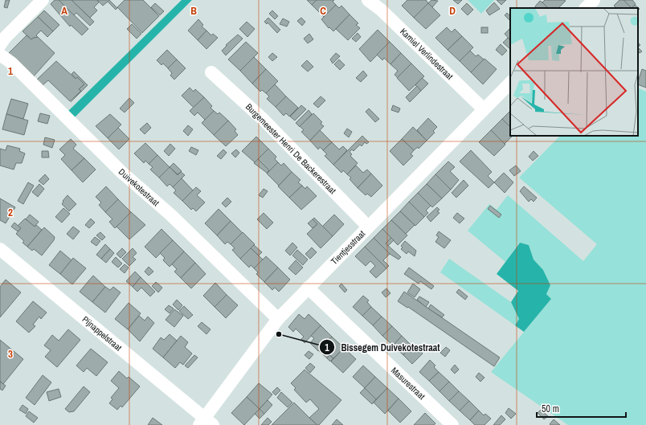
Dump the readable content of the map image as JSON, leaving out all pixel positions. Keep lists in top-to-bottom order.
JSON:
{
  "streets": {
    "street": [
      "Kamiel Verlindestraat",
      "Burgemeester Henri De Backerestraat",
      "Duivekotestraat",
      "Tientjesstraat",
      "Pijnappelstraat",
      "Masurestraat"
    ]
  },
  "crossings": [
    ["Kamiel Verlindestraat", "Tientjesstraat"],
    ["Burgemeester Henri De Backerestraat", "Tientjesstraat"],
    ["Duivekotestraat", "Tientjesstraat"],
    ["Tientjesstraat", "Pijnappelstraat"],
    ["Tientjesstraat", "Masurestraat"]
  ],
  "places": ["Bissegem Duivekotestraat"],
  "scale_bar": "50 m",
  "grid": {
    "columns": [
      "A",
      "B",
      "C",
      "D"
    ],
    "rows": ["1", "2", "3"]
  }
}
